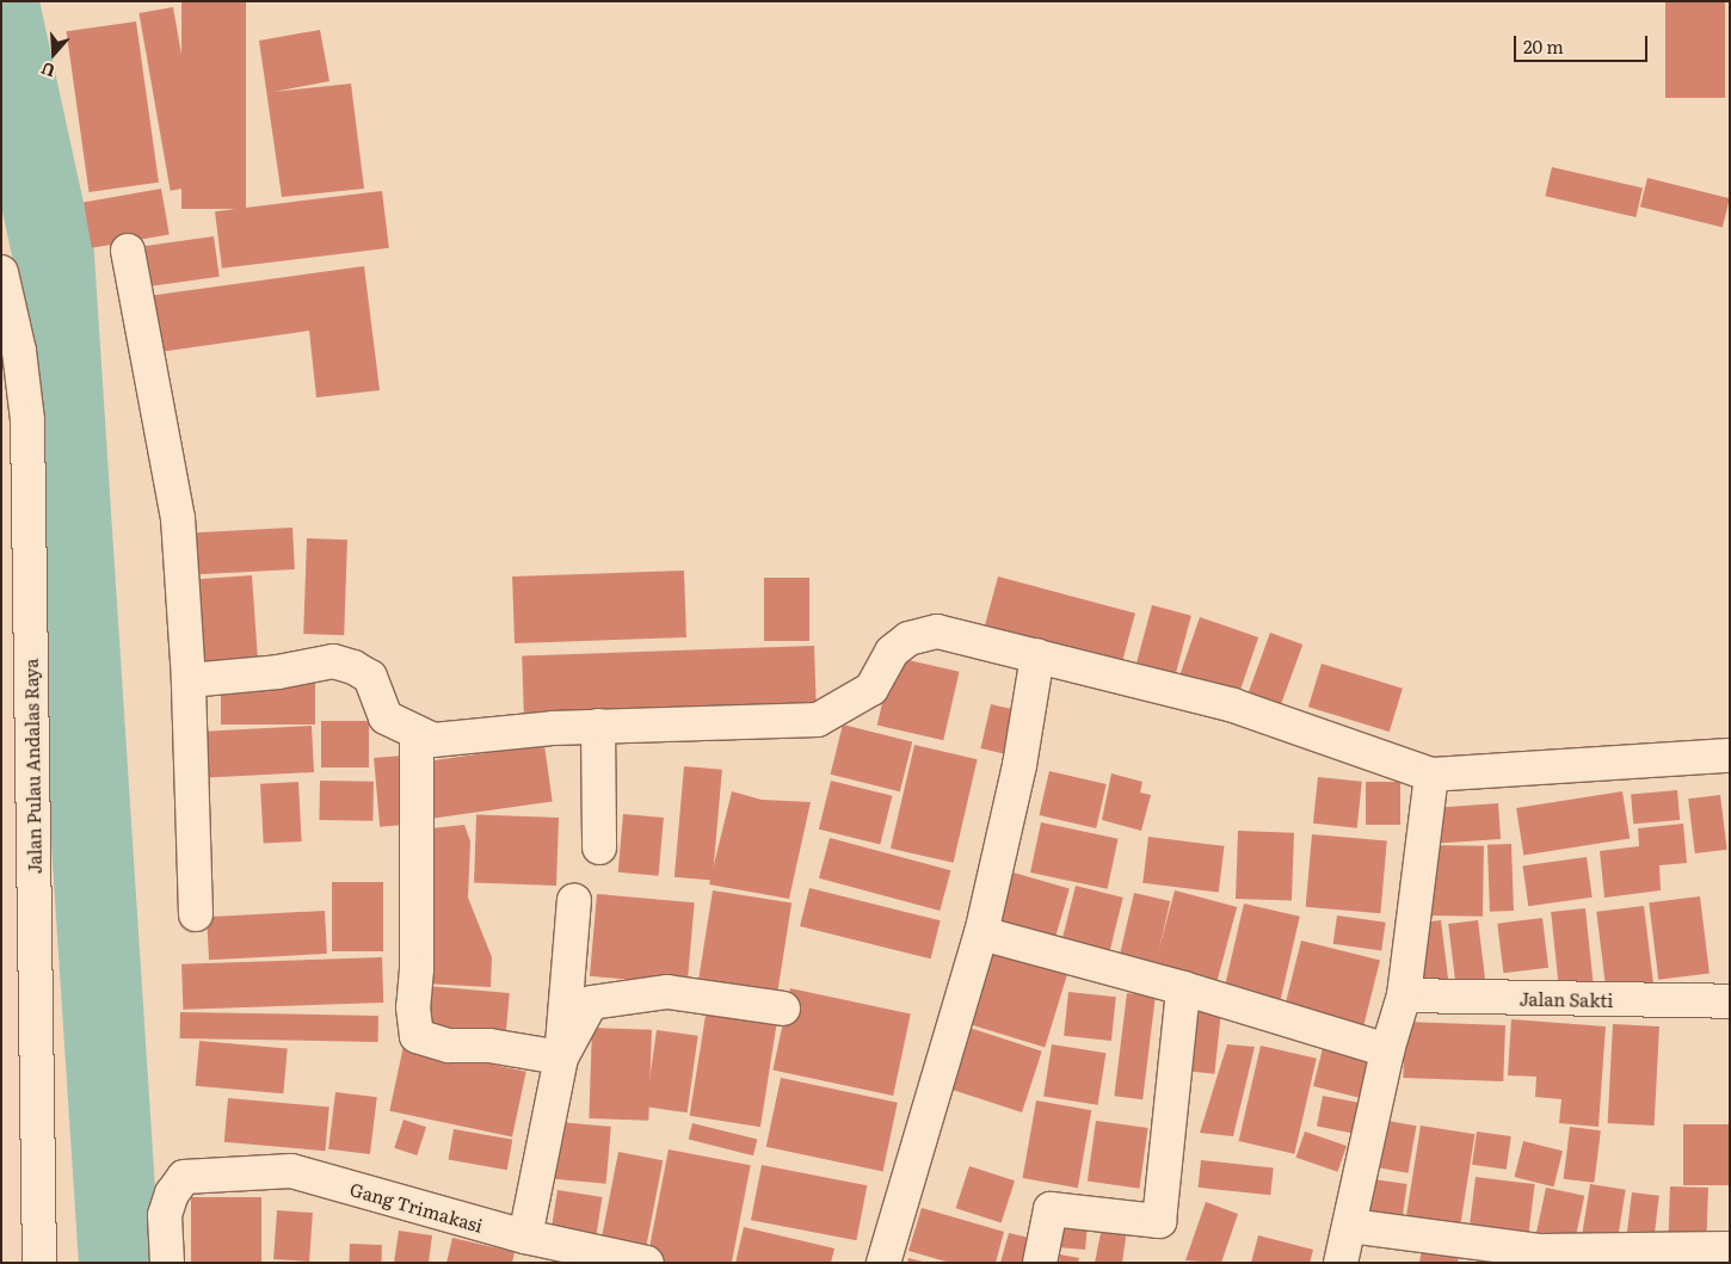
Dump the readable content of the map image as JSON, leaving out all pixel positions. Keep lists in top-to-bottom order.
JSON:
{
  "streets": {
    "street": ["Jalan Pulau Andalas Raya", "Jalan Sakti", "Gang Trimakasi"]
  },
  "scale_bar": "20 m",
  "north": "bottom"
}
